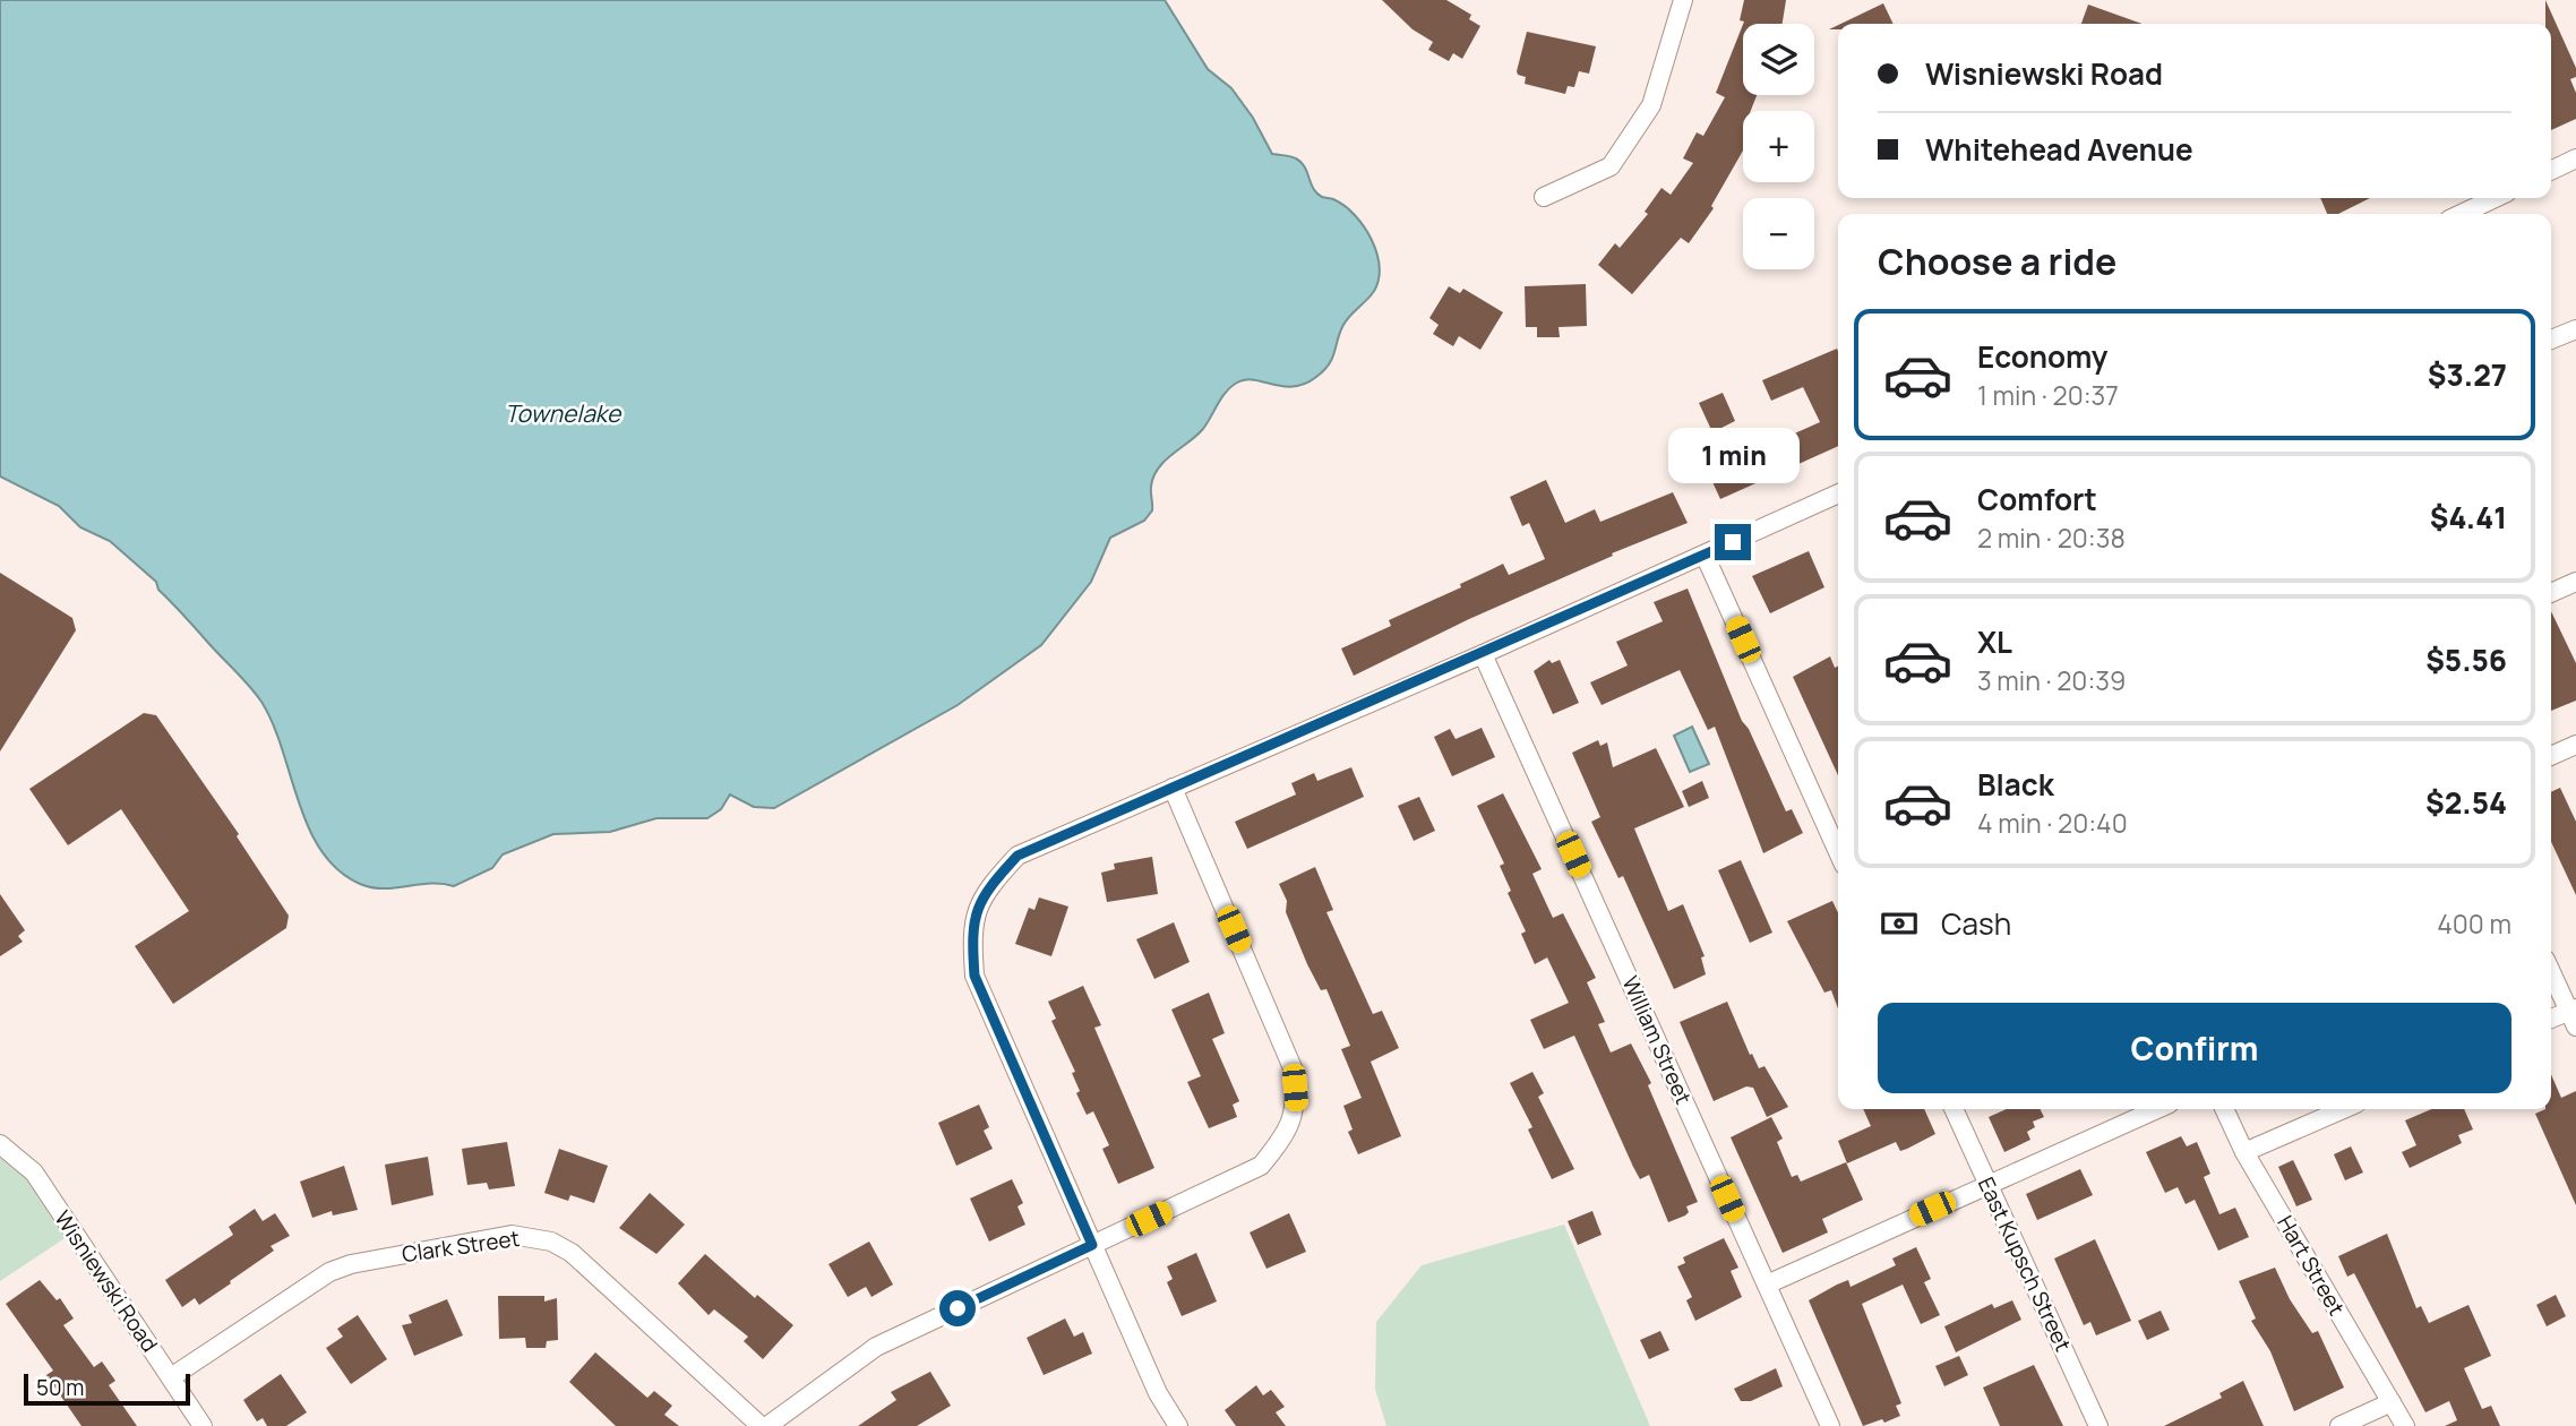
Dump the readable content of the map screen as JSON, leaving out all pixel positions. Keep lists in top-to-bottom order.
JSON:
{
  "streets": {
    "street": [
      "William Street",
      "Clark Street",
      "East Kupsch Street",
      "Hart Street",
      "Wisniewski Road"
    ]
  },
  "crossings": [
    ["Clark Street", "Wisniewski Road"]
  ],
  "water": ["Townelake"],
  "scale_bar": "50 m",
  "page": {
    "map_buttons": ["+", "−"],
    "banner": ["Wisniewski Road", "Whitehead Avenue"],
    "heading": "Choose a ride",
    "list": [
      {
        "name": "Economy",
        "note": "1 min · 20:37",
        "value": "$3.27"
      },
      {
        "name": "Comfort",
        "note": "2 min · 20:38",
        "value": "$4.41"
      },
      {
        "name": "XL",
        "note": "3 min · 20:39",
        "value": "$5.56"
      },
      {
        "name": "Black",
        "note": "4 min · 20:40",
        "value": "$2.54"
      }
    ],
    "bubble": "1 min",
    "pay": ["Cash", "400 m"],
    "buttons": "Confirm",
    "scale": "50 m"
  }
}
